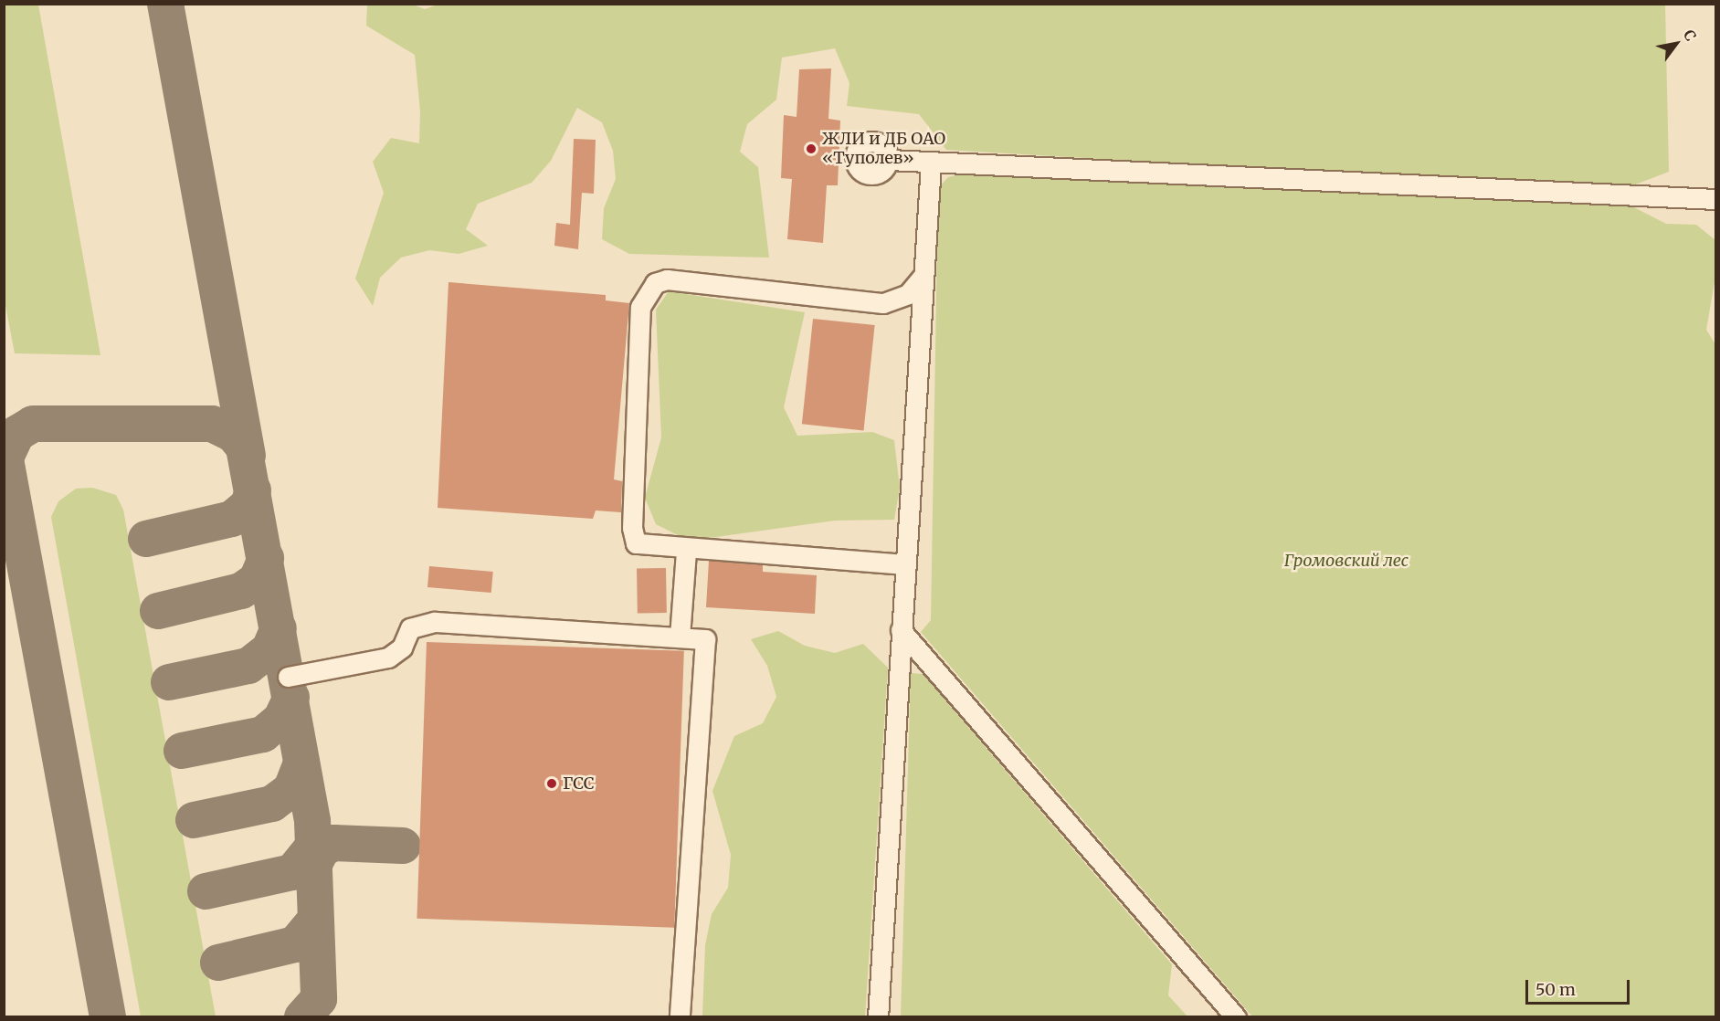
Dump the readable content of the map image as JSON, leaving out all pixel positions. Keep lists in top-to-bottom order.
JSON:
{
  "parks": ["Громовский лес"],
  "places": ["ЖЛИ и ДБ ОАО «Туполев»", "ГСС"],
  "scale_bar": "50 m",
  "north": "top right"
}
